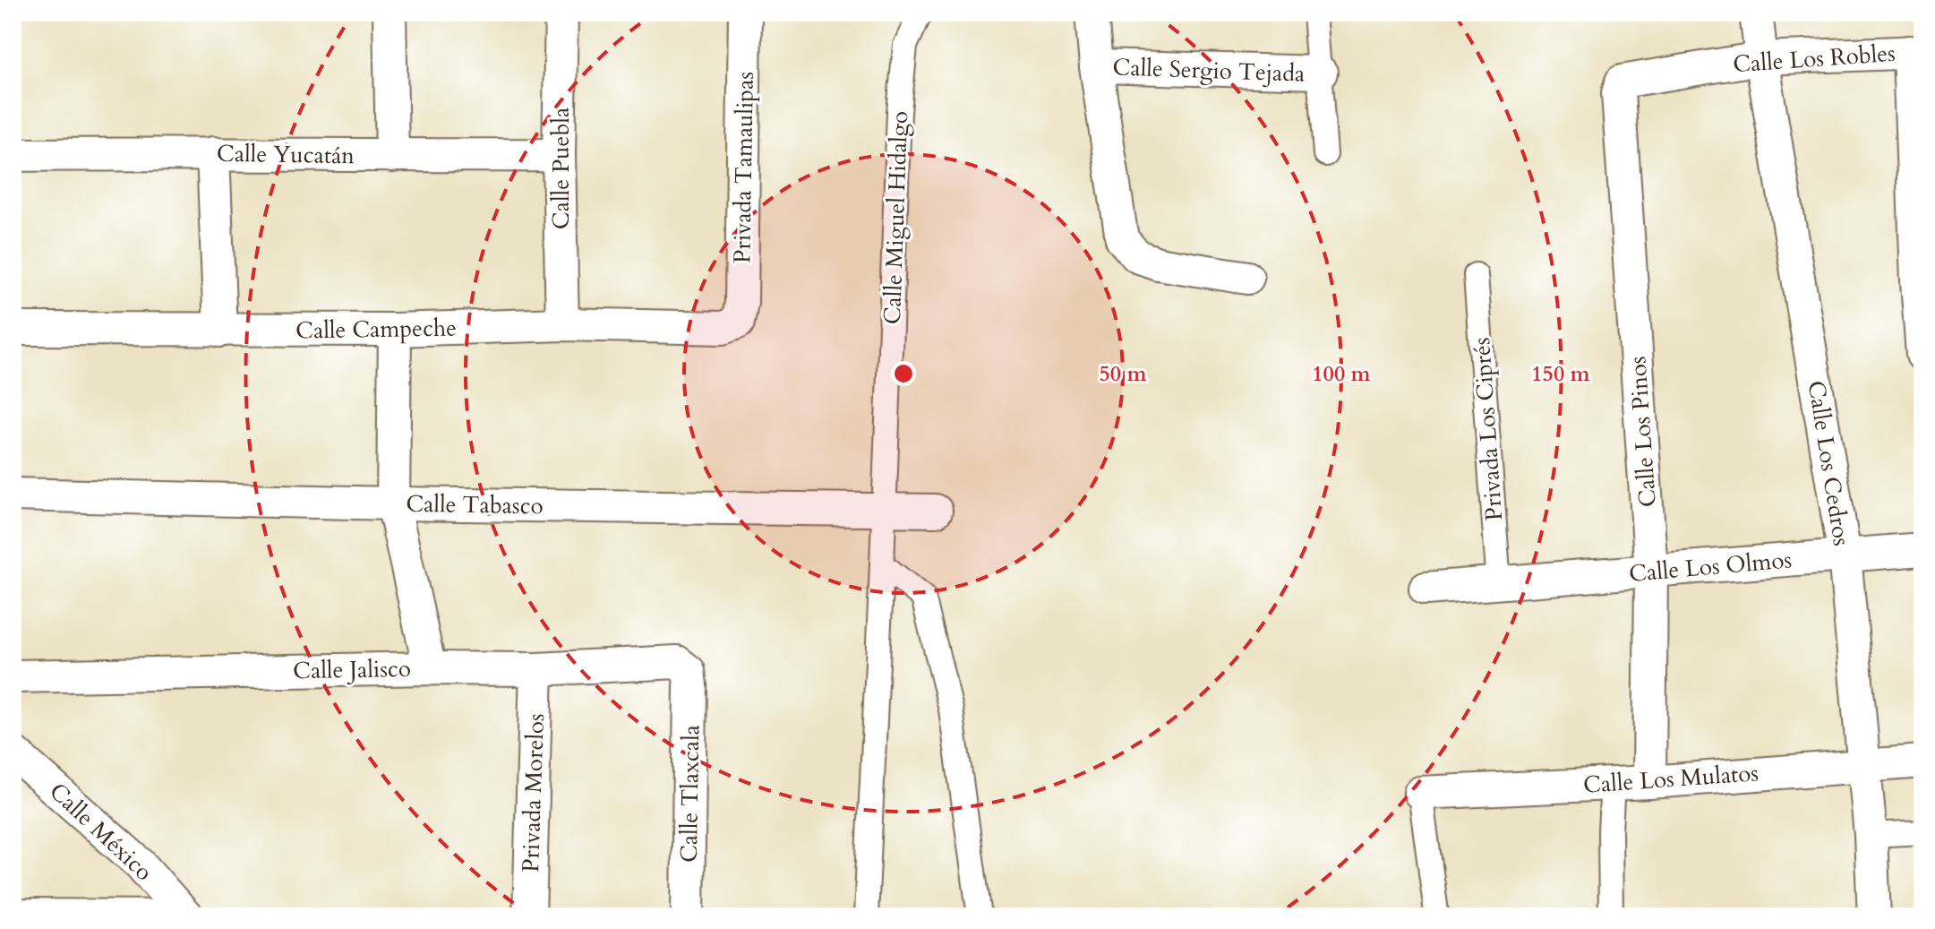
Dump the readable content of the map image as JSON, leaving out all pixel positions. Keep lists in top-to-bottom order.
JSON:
{
  "streets": {
    "street": [
      "Calle Los Robles",
      "Calle Sergio Tejada",
      "Calle Yucatán",
      "Privada Tamaulipas",
      "Calle Puebla",
      "Calle Miguel Hidalgo",
      "Calle Campeche",
      "Privada Los Ciprés",
      "Calle Los Pinos",
      "Calle Los Cedros",
      "Calle Tabasco",
      "Calle Los Olmos",
      "Calle Jalisco",
      "Calle Los Mulatos",
      "Privada Morelos",
      "Calle Tlaxcala",
      "Calle México"
    ]
  },
  "crossings": [
    ["Calle Los Robles", "Calle Los Pinos"],
    ["Calle Los Robles", "Calle Los Cedros"],
    ["Calle Yucatán", "Calle Puebla"],
    ["Privada Tamaulipas", "Calle Campeche"],
    ["Calle Puebla", "Calle Campeche"],
    ["Calle Miguel Hidalgo", "Calle Tabasco"],
    ["Privada Los Ciprés", "Calle Los Olmos"],
    ["Calle Los Pinos", "Calle Los Olmos"],
    ["Calle Los Pinos", "Calle Los Mulatos"],
    ["Calle Los Cedros", "Calle Los Olmos"],
    ["Calle Los Cedros", "Calle Los Mulatos"],
    ["Calle Jalisco", "Privada Morelos"],
    ["Calle Jalisco", "Calle Tlaxcala"]
  ],
  "rings": ["50 m", "100 m", "150 m"]
}
